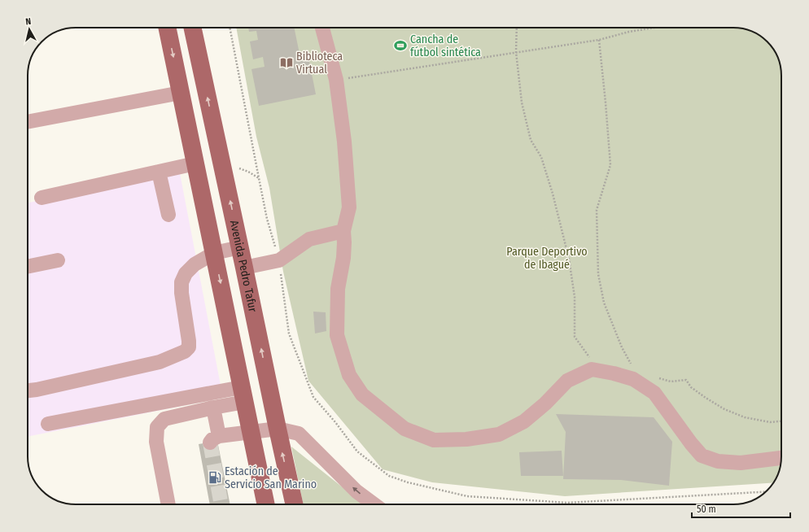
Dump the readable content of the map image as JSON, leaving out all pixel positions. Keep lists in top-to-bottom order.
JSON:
{
  "streets": {
    "main road": ["Avenida Pedro Tafur"]
  },
  "parks": ["Parque Deportivo de Ibagué"],
  "places": {
    "sports": ["Cancha de fútbol sintética"],
    "library": ["Biblioteca Virtual"],
    "fuel station": ["Estación de Servicio San Marino"]
  },
  "scale_bar": "50 m",
  "north": "top"
}
